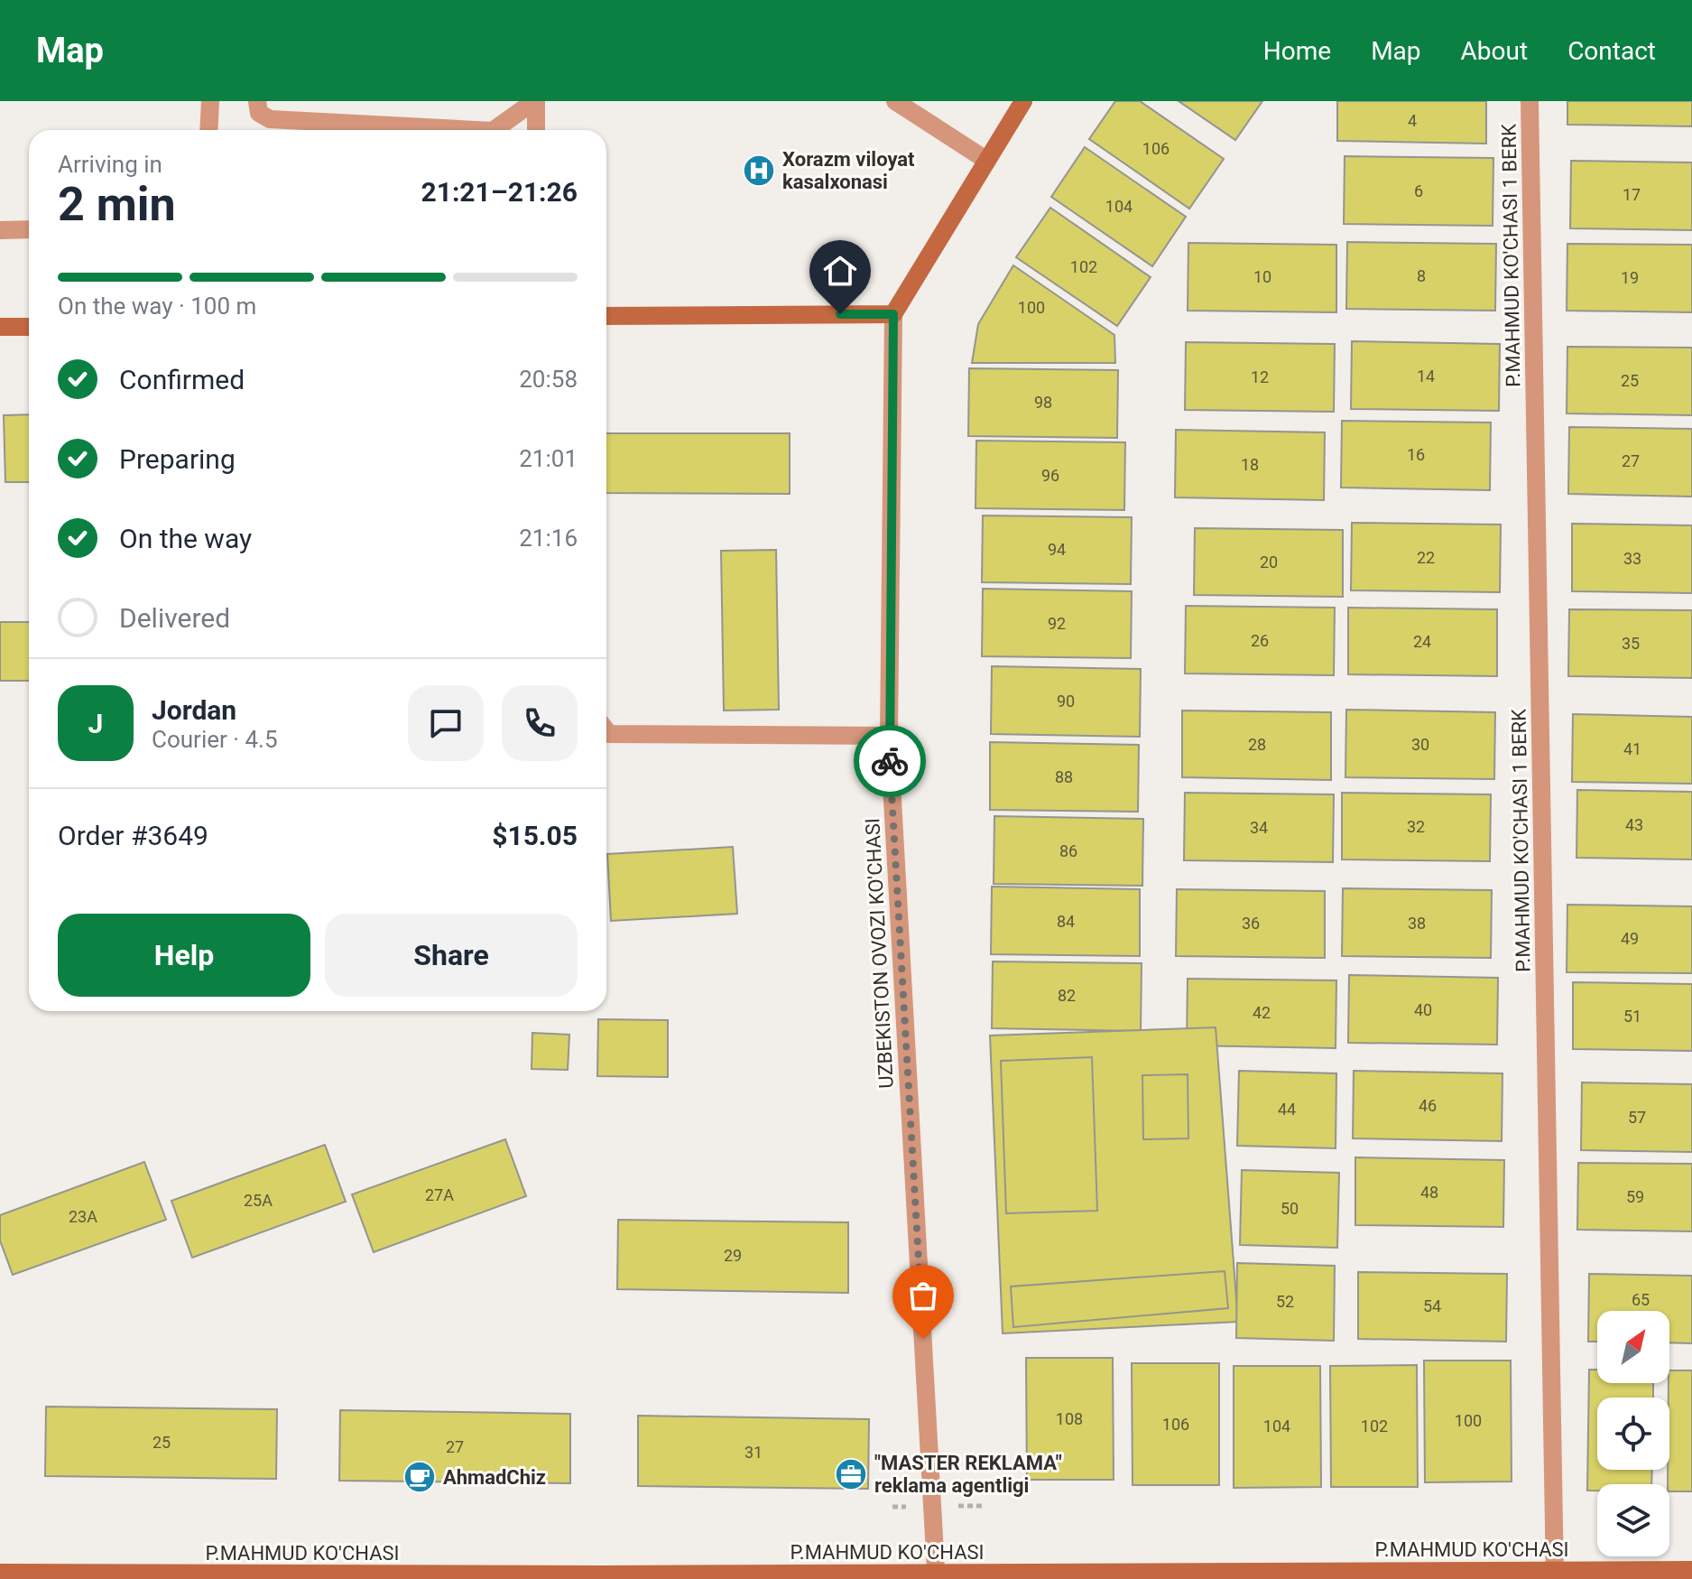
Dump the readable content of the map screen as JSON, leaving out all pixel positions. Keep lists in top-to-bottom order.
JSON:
{
  "streets": {
    "main road": ["P.MAHMUD KO'CHASI"],
    "street": ["P.MAHMUD KO'CHASI 1 BERK", "UZBEKISTON OVOZI KO'CHASI"]
  },
  "crossings": [
    ["P.MAHMUD KO'CHASI 1 BERK", "P.MAHMUD KO'CHASI"],
    ["UZBEKISTON OVOZI KO'CHASI", "P.MAHMUD KO'CHASI"]
  ],
  "places": {
    "hospital": ["Xorazm viloyat kasalxonasi"],
    "office": ["\"MASTER REKLAMA\" reklama agentligi"],
    "cafe": ["AhmadChiz"]
  },
  "house_numbers": [
    "4",
    "106",
    "6",
    "17",
    "104",
    "102",
    "8",
    "10",
    "19",
    "100",
    "14",
    "12",
    "25",
    "98",
    "16",
    "27",
    "18",
    "96",
    "94",
    "22",
    "33",
    "20",
    "92",
    "26",
    "24",
    "35",
    "90",
    "28",
    "30",
    "41",
    "88",
    "43",
    "32",
    "34",
    "86",
    "84",
    "36",
    "38",
    "49",
    "82",
    "40",
    "42",
    "51",
    "46",
    "44",
    "57",
    "48",
    "27A",
    "59",
    "25A",
    "50",
    "23A",
    "29",
    "65",
    "52",
    "54",
    "108",
    "100",
    "106",
    "104",
    "102",
    "25",
    "27",
    "31"
  ],
  "north": "top right",
  "page": {
    "header": "Map",
    "nav": [
      "Home",
      "Map",
      "About",
      "Contact"
    ],
    "heading": ["2 min", "Arriving in", "21:21–21:26"],
    "panel": [
      "Jordan",
      "Courier · 4.5",
      "Order #3649",
      "$15.05"
    ],
    "bar": "On the way · 100 m",
    "list": [
      ["Confirmed", "20:58"],
      ["Preparing", "21:01"],
      ["On the way", "21:16"],
      "Delivered"
    ],
    "round": "J",
    "buttons": ["Help", "Share"]
  }
}
